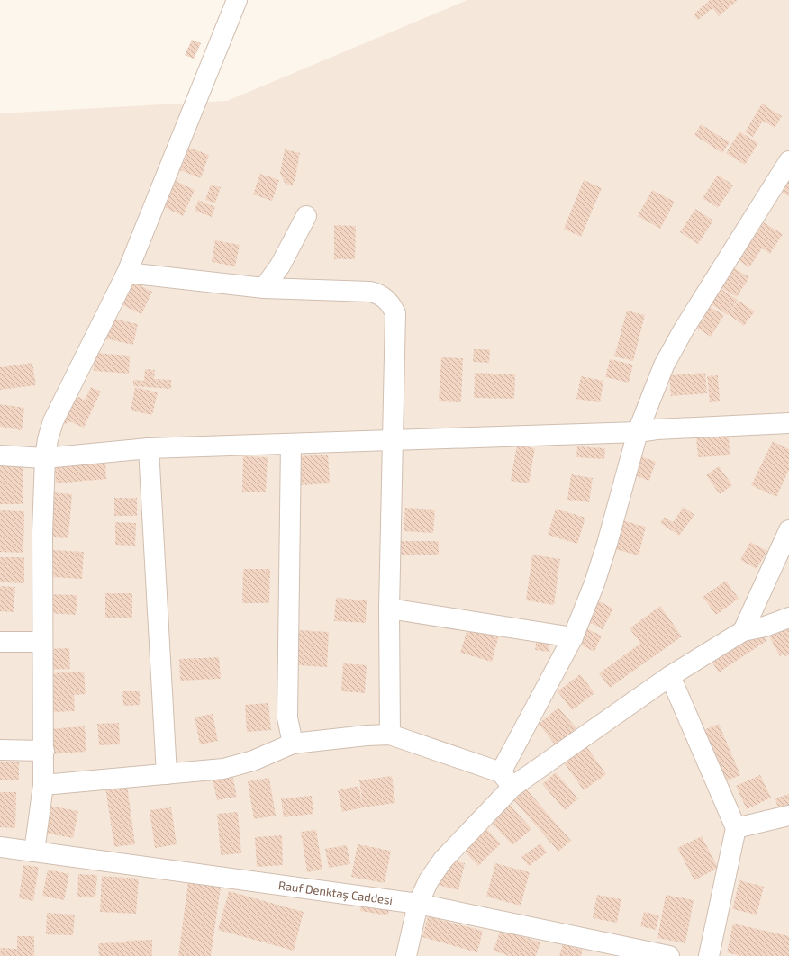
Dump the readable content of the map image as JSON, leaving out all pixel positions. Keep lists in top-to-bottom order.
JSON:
{
  "streets": {
    "street": ["Rauf Denktaş Caddesi"]
  }
}
